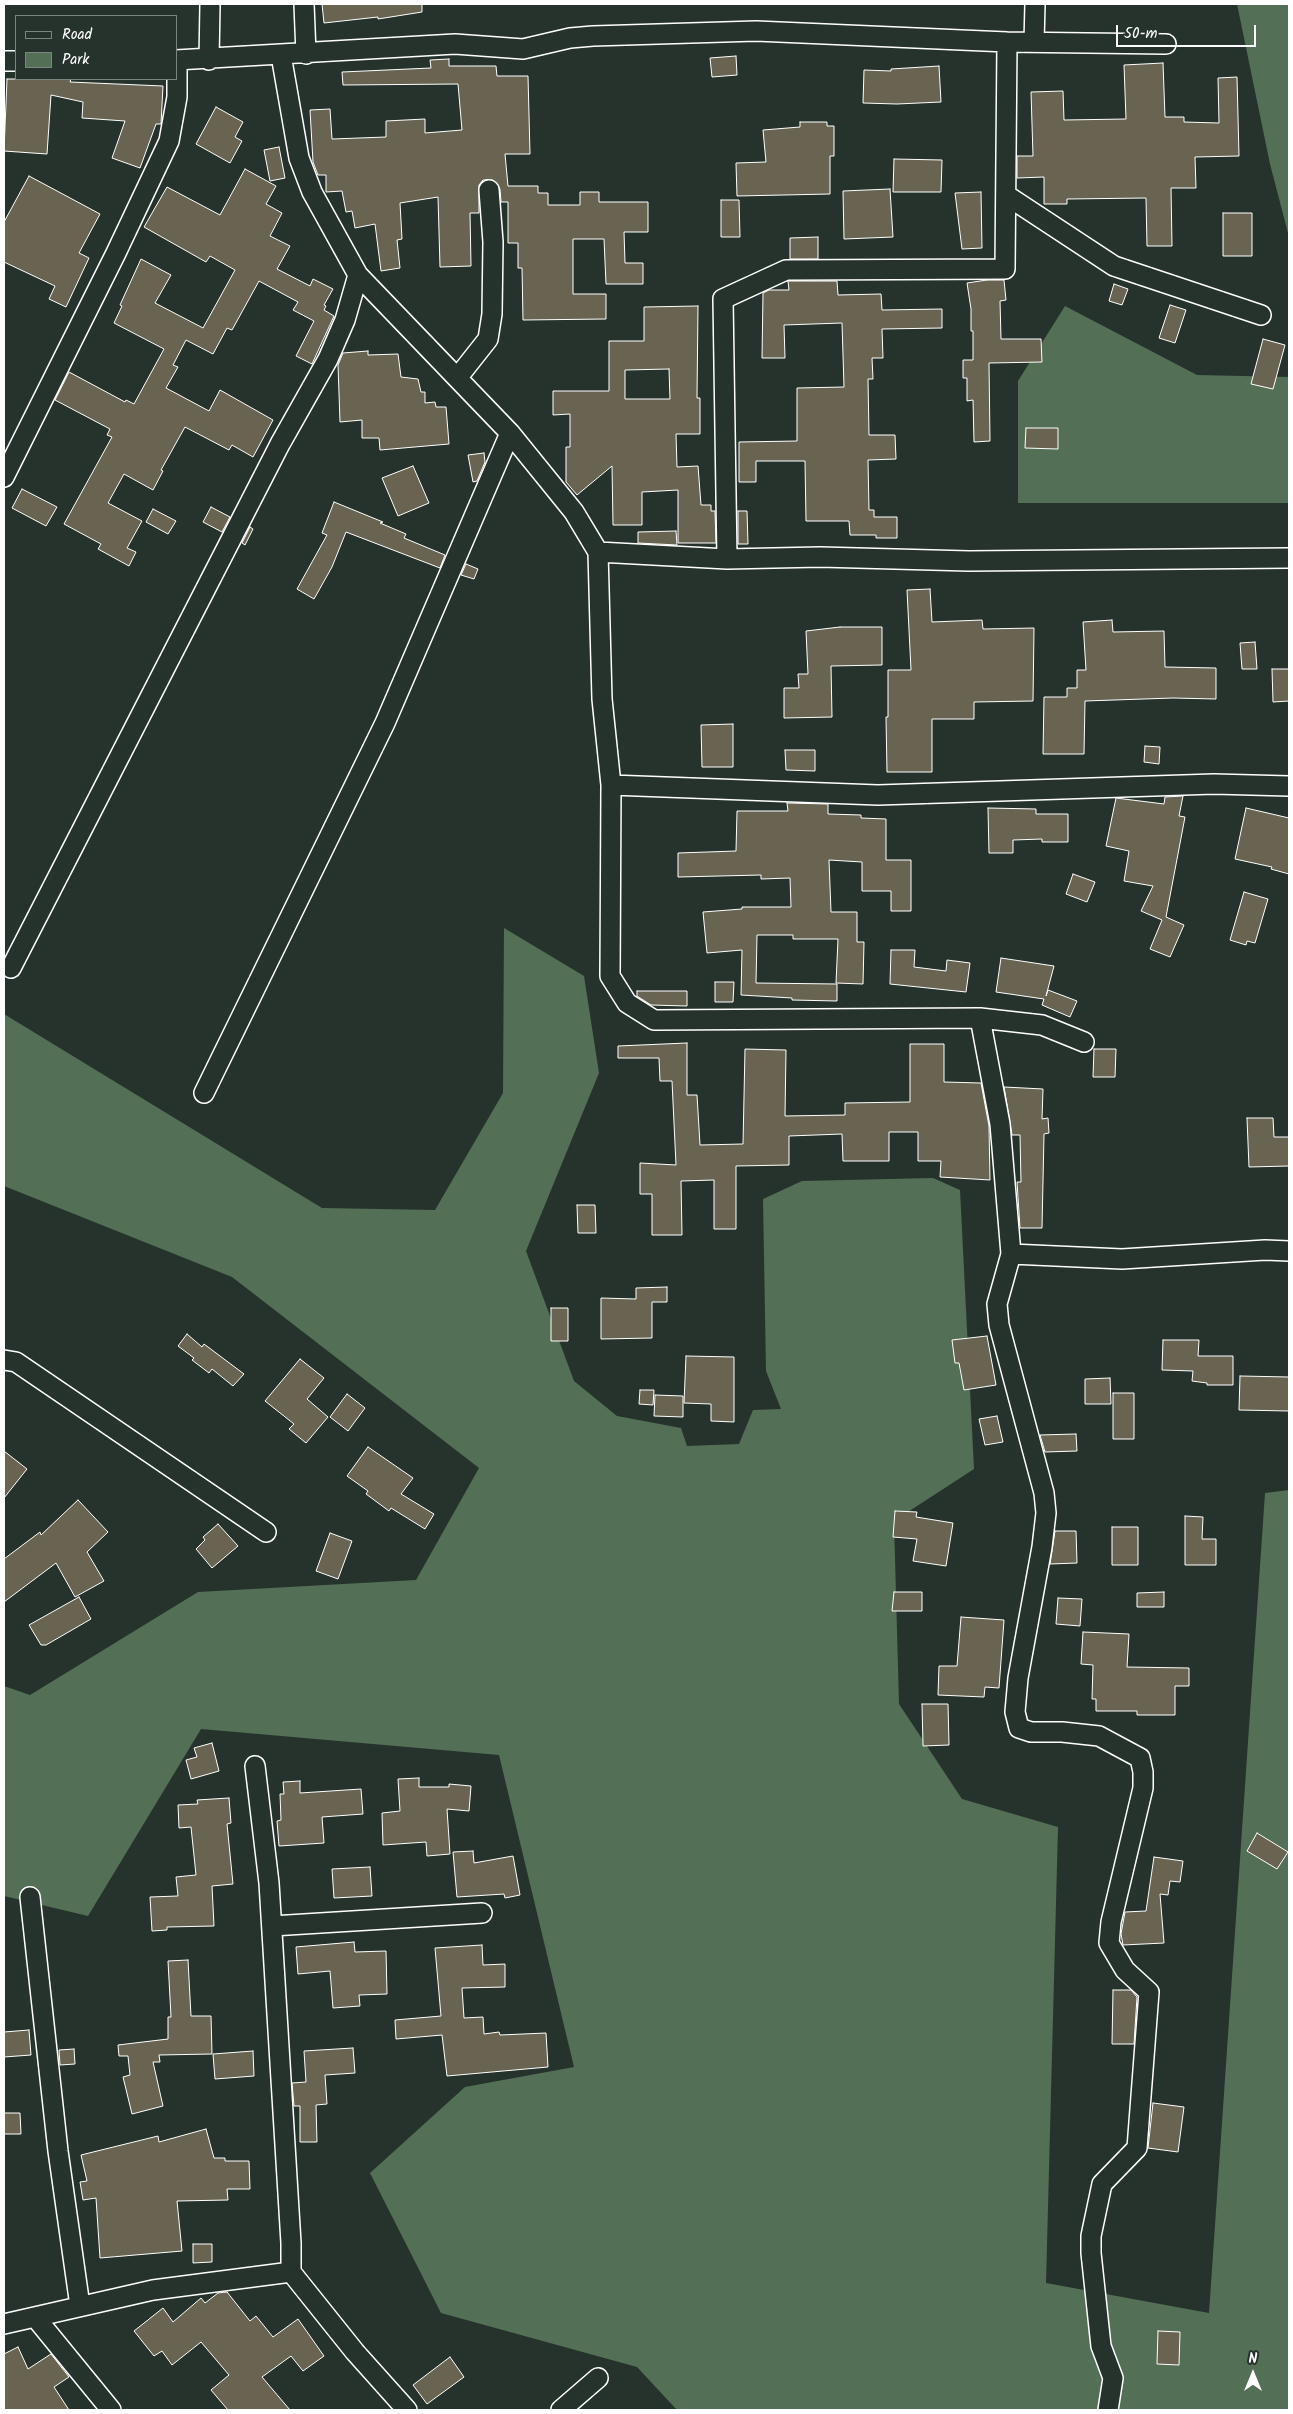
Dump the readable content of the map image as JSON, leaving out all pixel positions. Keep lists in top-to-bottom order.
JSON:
{
  "legend": ["Road", "Park"],
  "scale_bar": "50 m",
  "north": "top"
}
